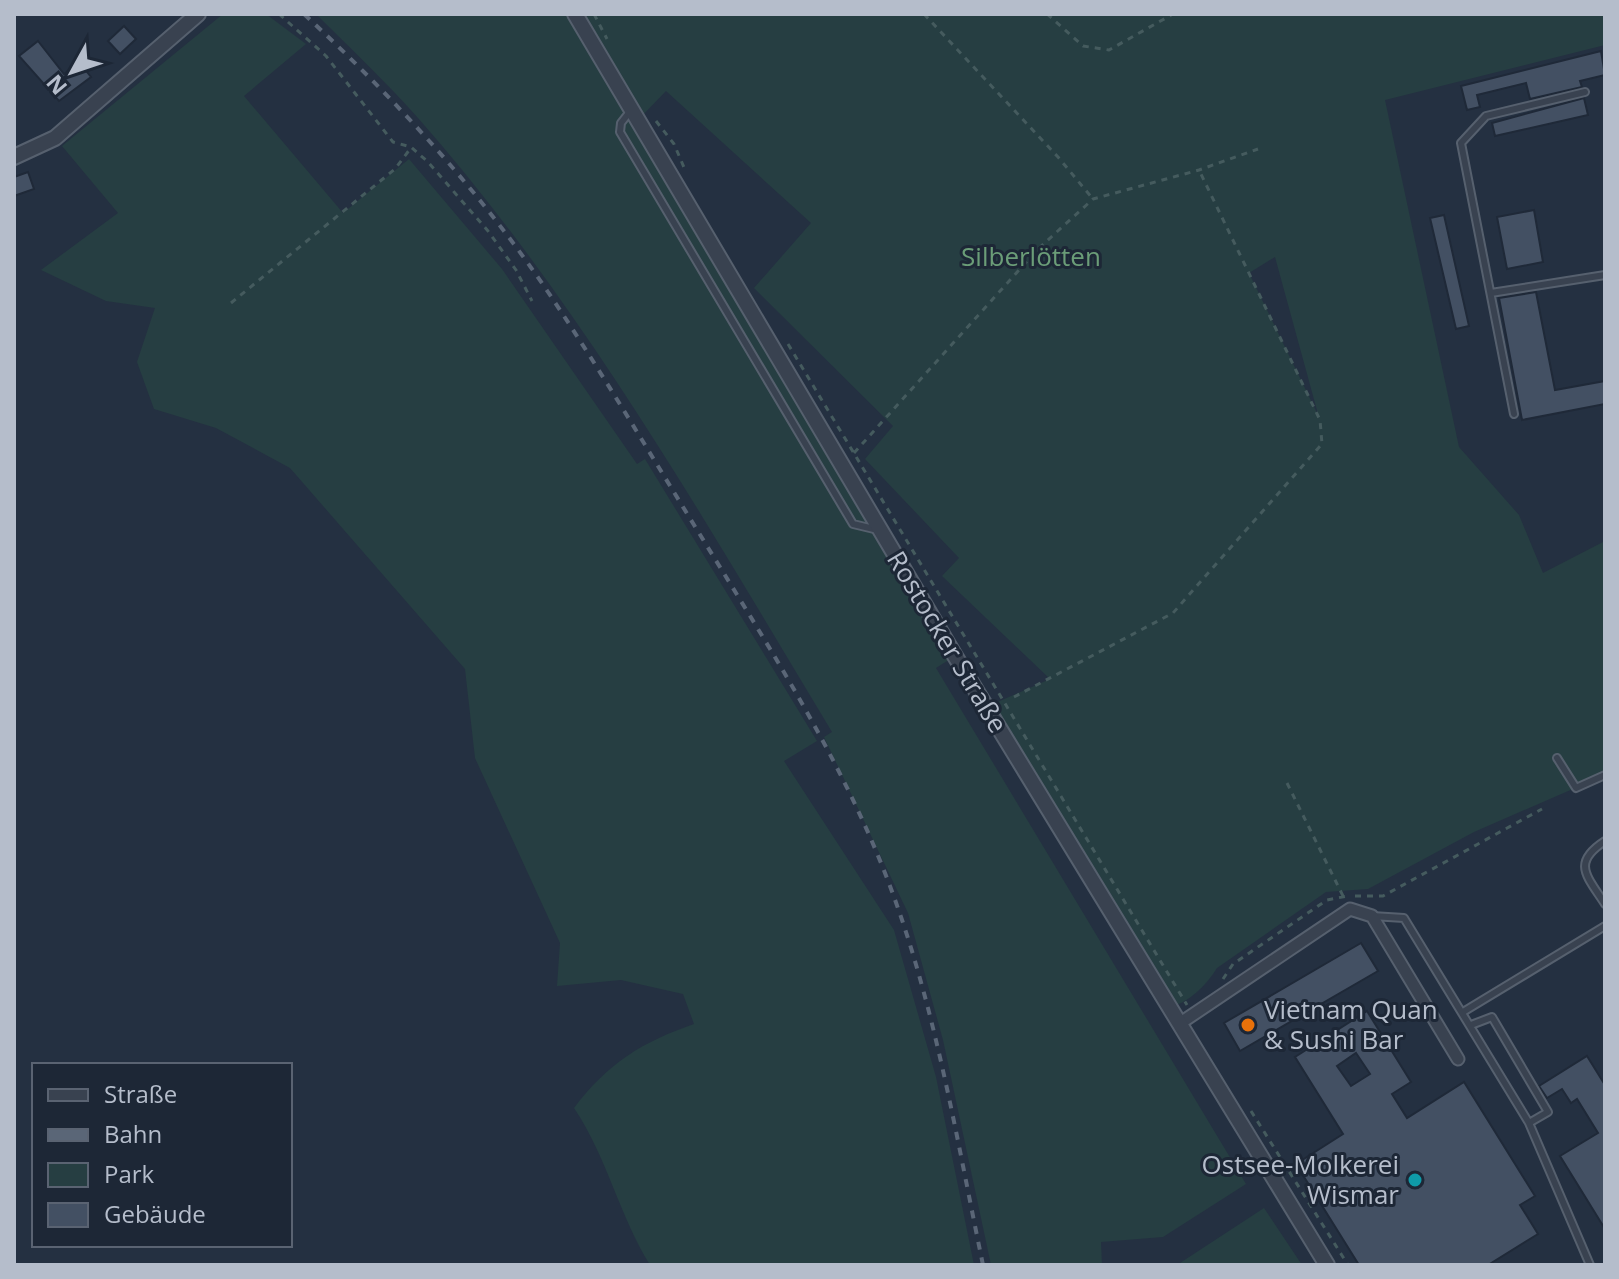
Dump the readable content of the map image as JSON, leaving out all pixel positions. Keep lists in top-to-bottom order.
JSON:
{
  "streets": {
    "street": ["Rostocker Straße"]
  },
  "parks": ["Silberlötten"],
  "places": ["Vietnam Quan & Sushi Bar", "Ostsee-Molkerei Wismar"],
  "legend": [
    "Straße",
    "Bahn",
    "Park",
    "Gebäude"
  ],
  "north": "bottom left"
}
